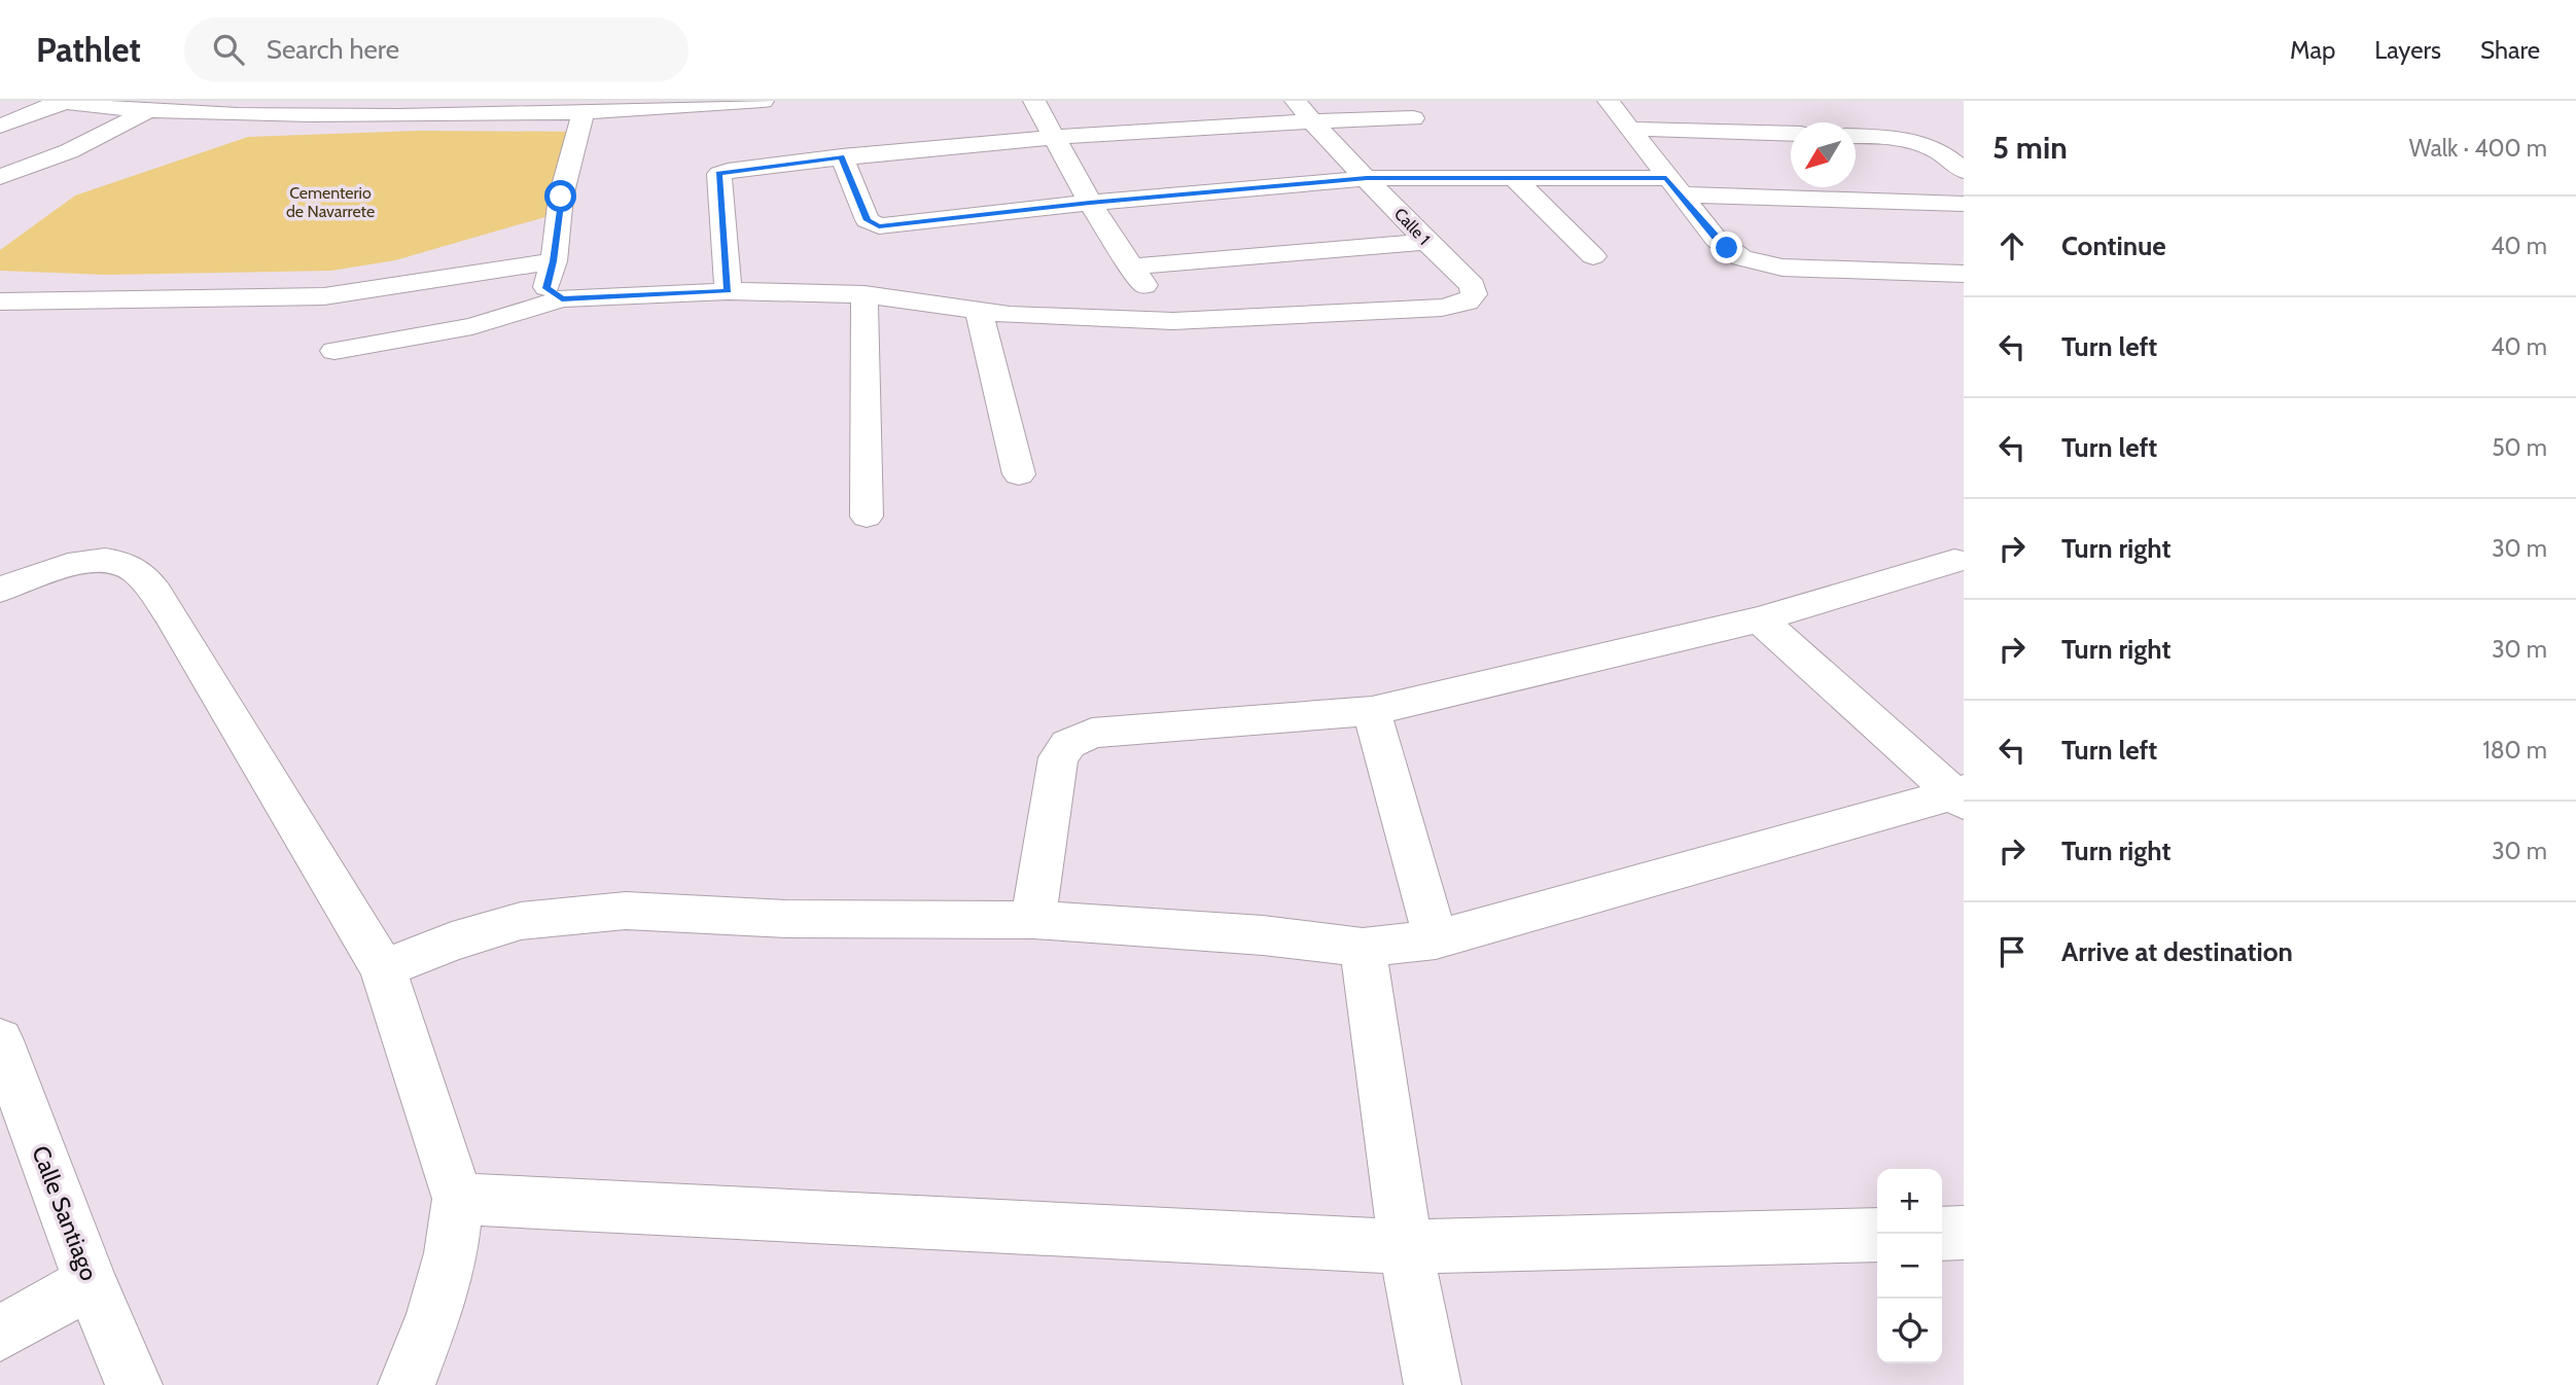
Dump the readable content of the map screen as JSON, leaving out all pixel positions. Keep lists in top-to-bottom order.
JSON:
{
  "streets": {
    "street": ["Calle 1", "Calle Santiago"]
  },
  "parks": ["Cementerio de Navarrete"],
  "north": "bottom left",
  "page": {
    "header": "Pathlet",
    "search": "Search here",
    "nav": ["Map", "Layers", "Share"],
    "heading": ["5 min", "Walk · 400 m"],
    "list": [
      ["Continue", "40 m"],
      ["Turn left", "40 m"],
      ["Turn left", "50 m"],
      ["Turn right", "30 m"],
      ["Turn right", "30 m"],
      ["Turn left", "180 m"],
      ["Turn right", "30 m"],
      "Arrive at destination"
    ],
    "map_buttons": ["+", "−"]
  }
}
